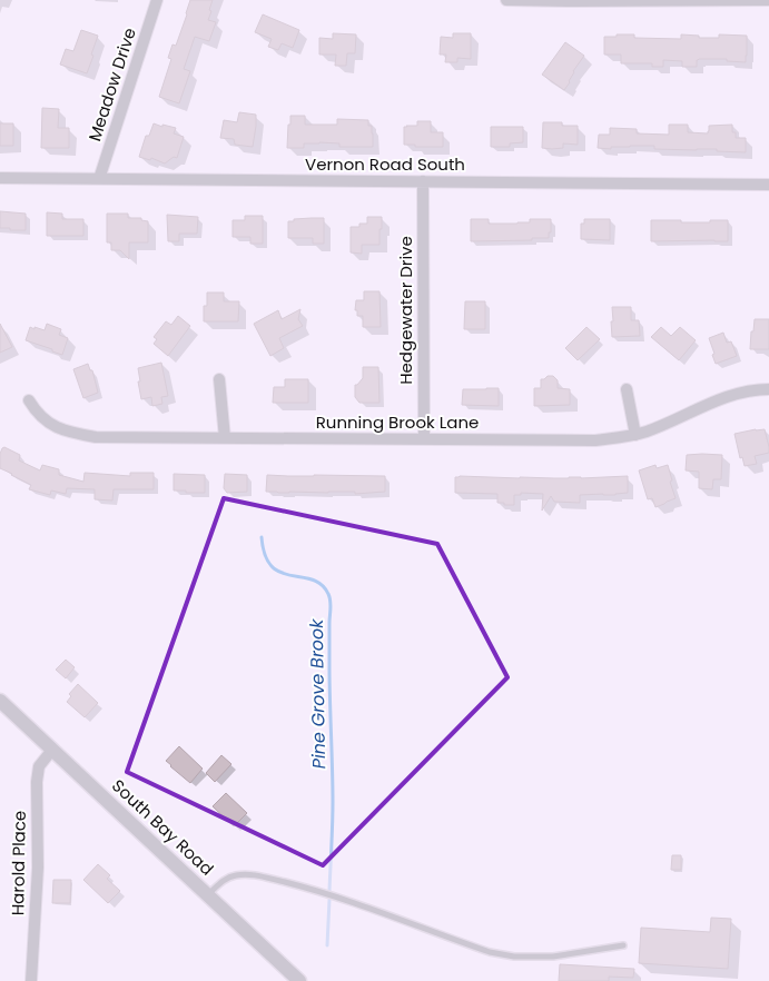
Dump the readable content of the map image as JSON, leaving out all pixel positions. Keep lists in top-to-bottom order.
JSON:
{
  "streets": {
    "street": [
      "Meadow Drive",
      "Vernon Road South",
      "Hedgewater Drive",
      "Running Brook Lane",
      "South Bay Road",
      "Harold Place"
    ]
  },
  "crossings": [
    ["Meadow Drive", "Vernon Road South"],
    ["Vernon Road South", "Hedgewater Drive"],
    ["Hedgewater Drive", "Running Brook Lane"],
    ["South Bay Road", "Harold Place"]
  ],
  "water": ["Pine Grove Brook"]
}
